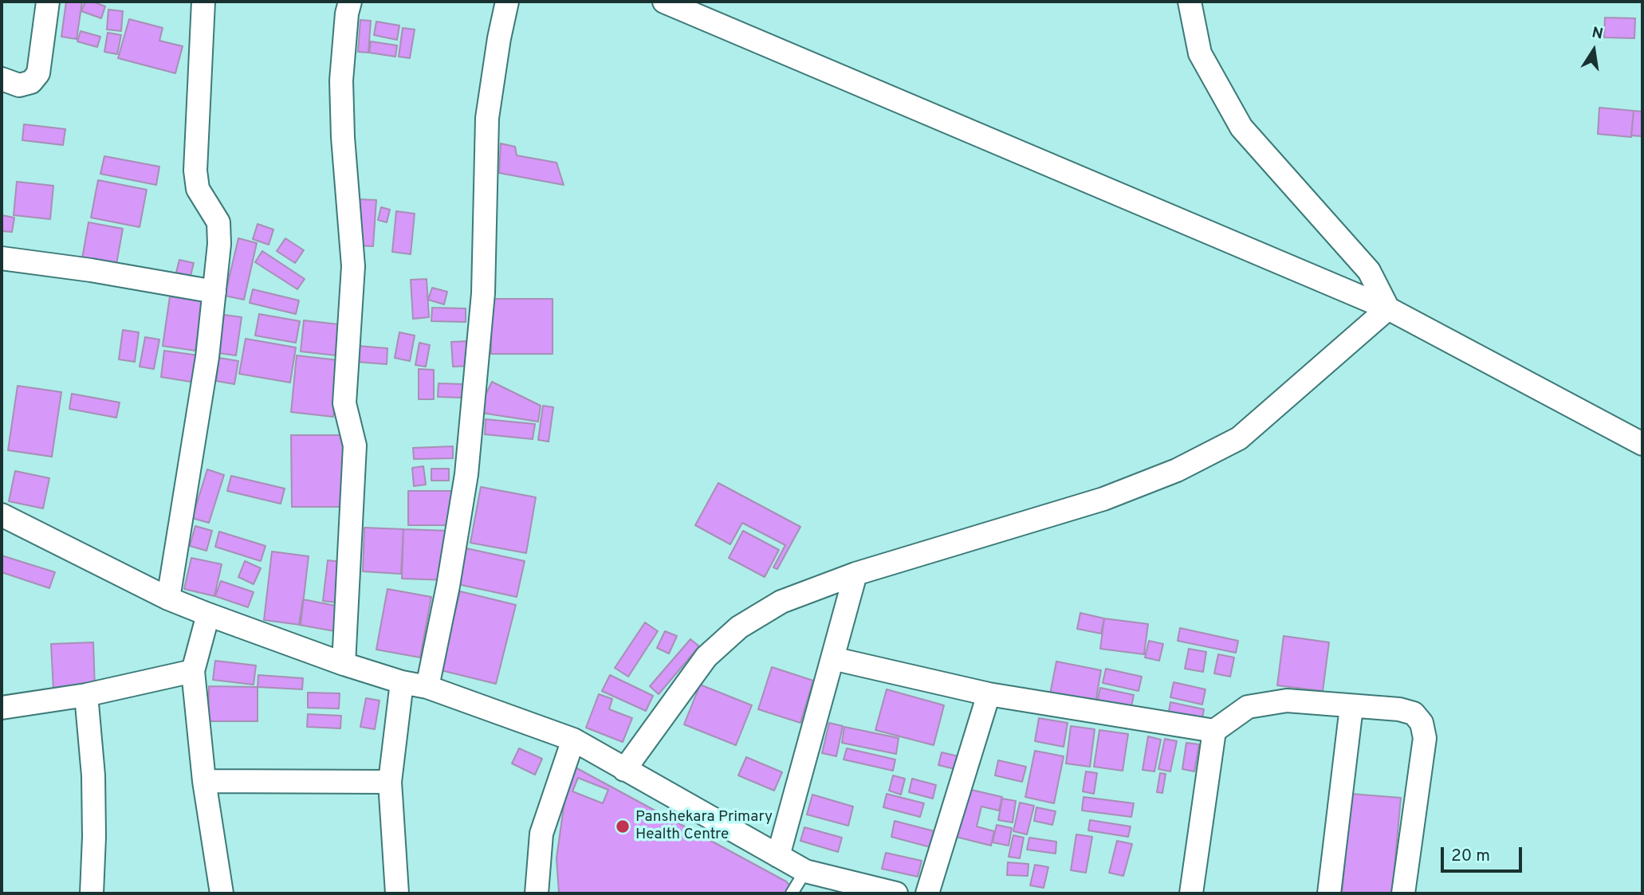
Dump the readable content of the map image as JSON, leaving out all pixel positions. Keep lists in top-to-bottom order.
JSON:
{
  "places": ["Panshekara Primary Health Centre"],
  "scale_bar": "20 m",
  "north": "top"
}
